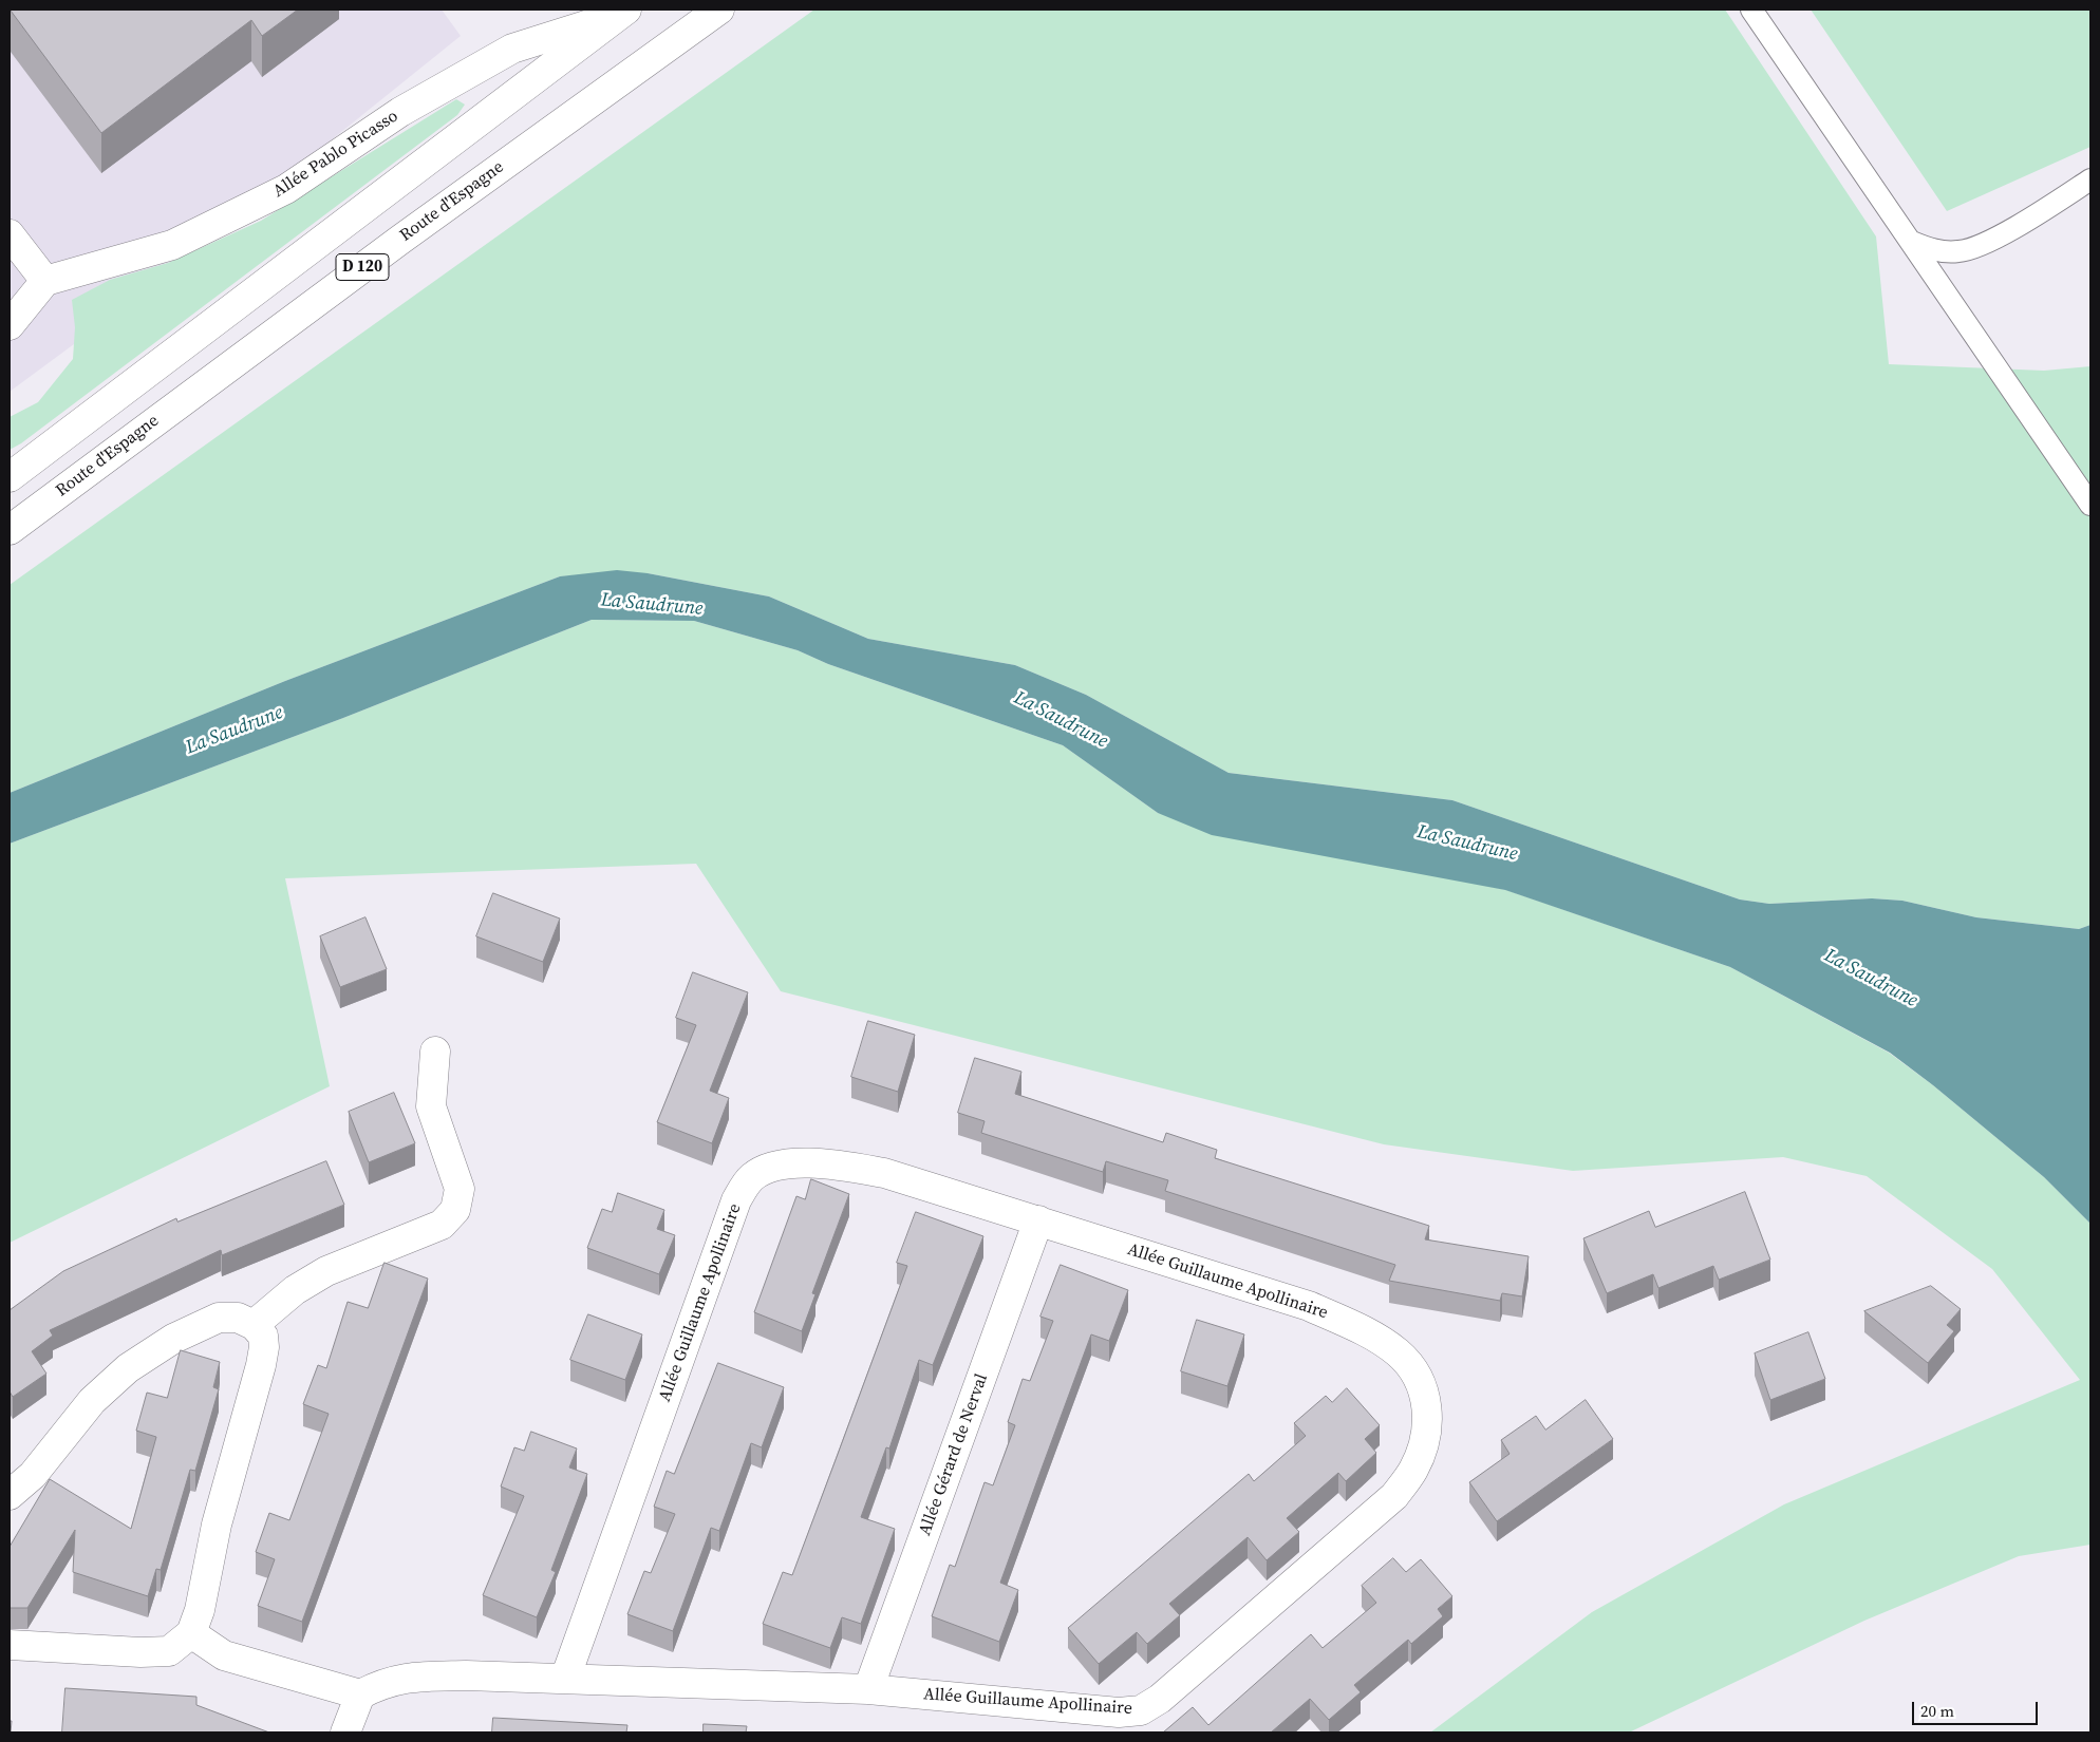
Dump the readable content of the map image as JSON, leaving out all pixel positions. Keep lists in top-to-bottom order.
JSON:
{
  "streets": {
    "street": [
      "Allée Pablo Picasso",
      "Route d'Espagne",
      "D 120",
      "Allée Guillaume Apollinaire",
      "Allée Gérard de Nerval"
    ]
  },
  "crossings": [
    ["Allée Pablo Picasso", "D 120"],
    ["Allée Guillaume Apollinaire", "Allée Gérard de Nerval"]
  ],
  "water": ["La Saudrune"],
  "scale_bar": "20 m"
}
